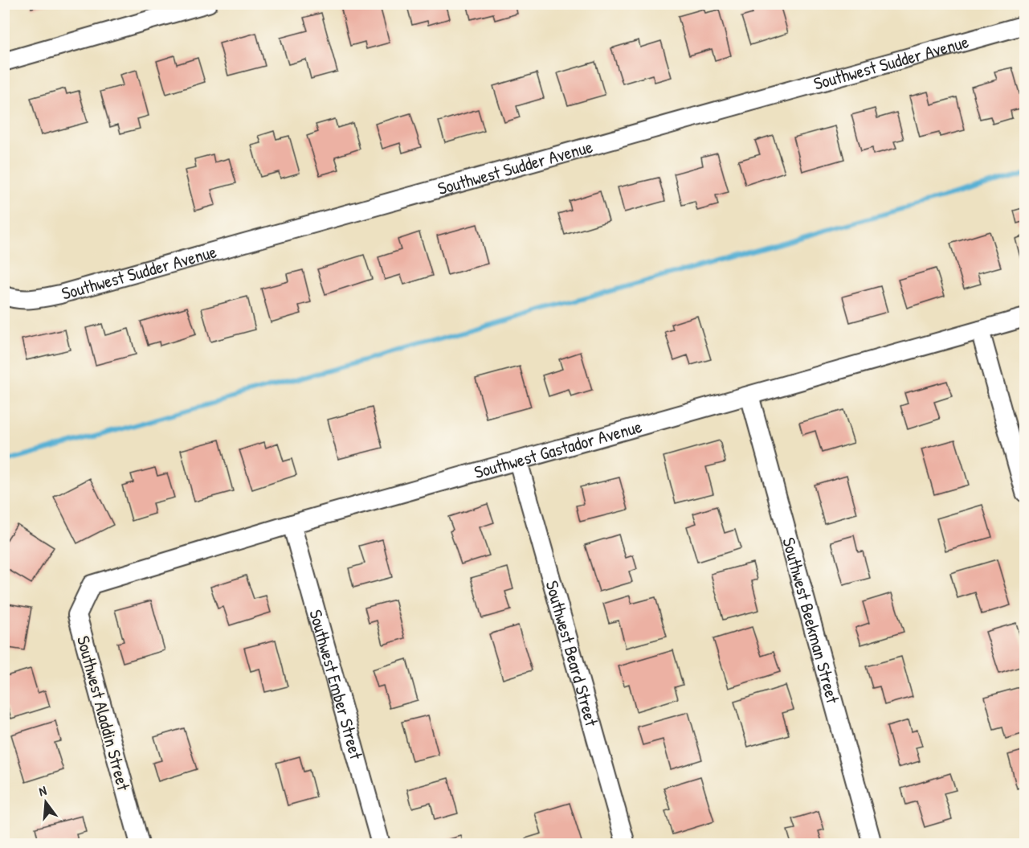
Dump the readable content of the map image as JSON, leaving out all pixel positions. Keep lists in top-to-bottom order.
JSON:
{
  "streets": {
    "street": [
      "Southwest Sudder Avenue",
      "Southwest Gastador Avenue",
      "Southwest Beekman Street",
      "Southwest Beard Street",
      "Southwest Ember Street",
      "Southwest Aladdin Street"
    ]
  },
  "crossings": [
    ["Southwest Gastador Avenue", "Southwest Beekman Street"],
    ["Southwest Gastador Avenue", "Southwest Beard Street"],
    ["Southwest Gastador Avenue", "Southwest Ember Street"],
    ["Southwest Gastador Avenue", "Southwest Aladdin Street"]
  ],
  "north": "top"
}
